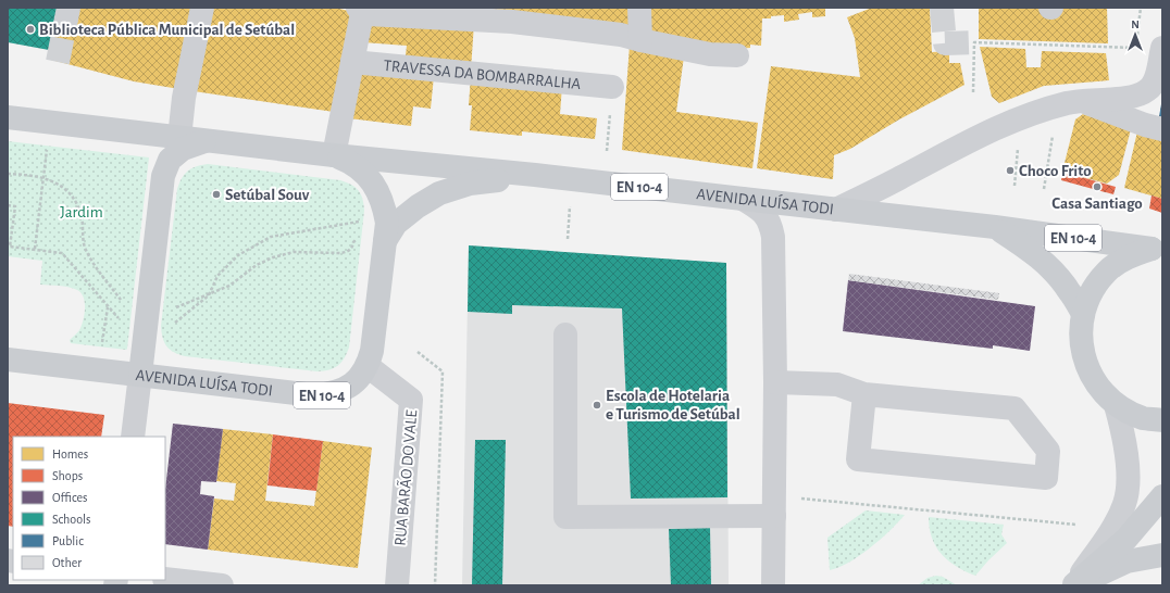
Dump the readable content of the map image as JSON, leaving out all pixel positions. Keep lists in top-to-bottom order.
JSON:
{
  "streets": {
    "main road": ["EN 10-4", "AVENIDA LUÍSA TODI"],
    "street": ["TRAVESSA DA BOMBARRALHA", "RUA BARÃO DO VALE"]
  },
  "crossings": [
    ["AVENIDA LUÍSA TODI", "RUA BARÃO DO VALE"]
  ],
  "parks": ["Jardim"],
  "places": [
    "Biblioteca Pública Municipal de Setúbal",
    "Choco Frito",
    "Casa Santiago",
    "Setúbal Souv",
    "Escola de Hotelaria e Turismo de Setúbal"
  ],
  "legend": [
    "Homes",
    "Shops",
    "Offices",
    "Schools",
    "Public",
    "Other"
  ],
  "north": "top"
}
